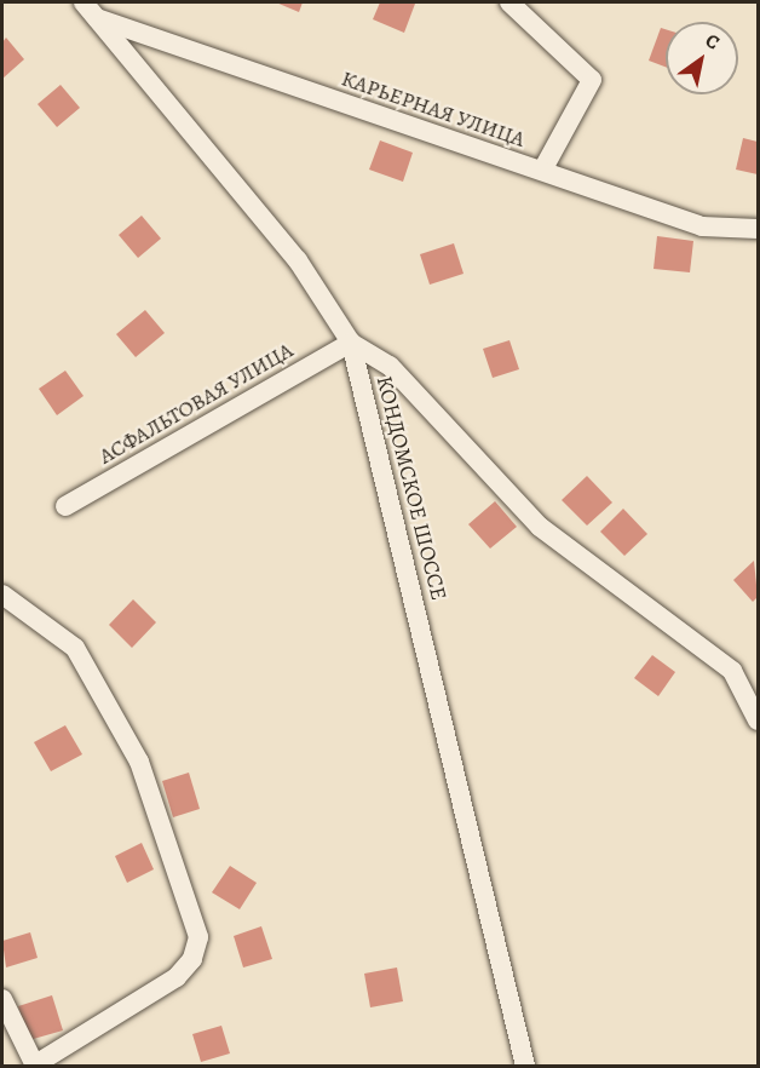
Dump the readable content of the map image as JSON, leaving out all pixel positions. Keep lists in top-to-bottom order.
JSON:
{
  "streets": {
    "street": ["КАРЬЕРНАЯ УЛИЦА", "АСФАЛЬТОВАЯ УЛИЦА", "КОНДОМСКОЕ ШОССЕ"]
  },
  "crossings": [
    ["КАРЬЕРНАЯ УЛИЦА", "КОНДОМСКОЕ ШОССЕ"],
    ["АСФАЛЬТОВАЯ УЛИЦА", "КОНДОМСКОЕ ШОССЕ"]
  ],
  "north": "top right"
}
